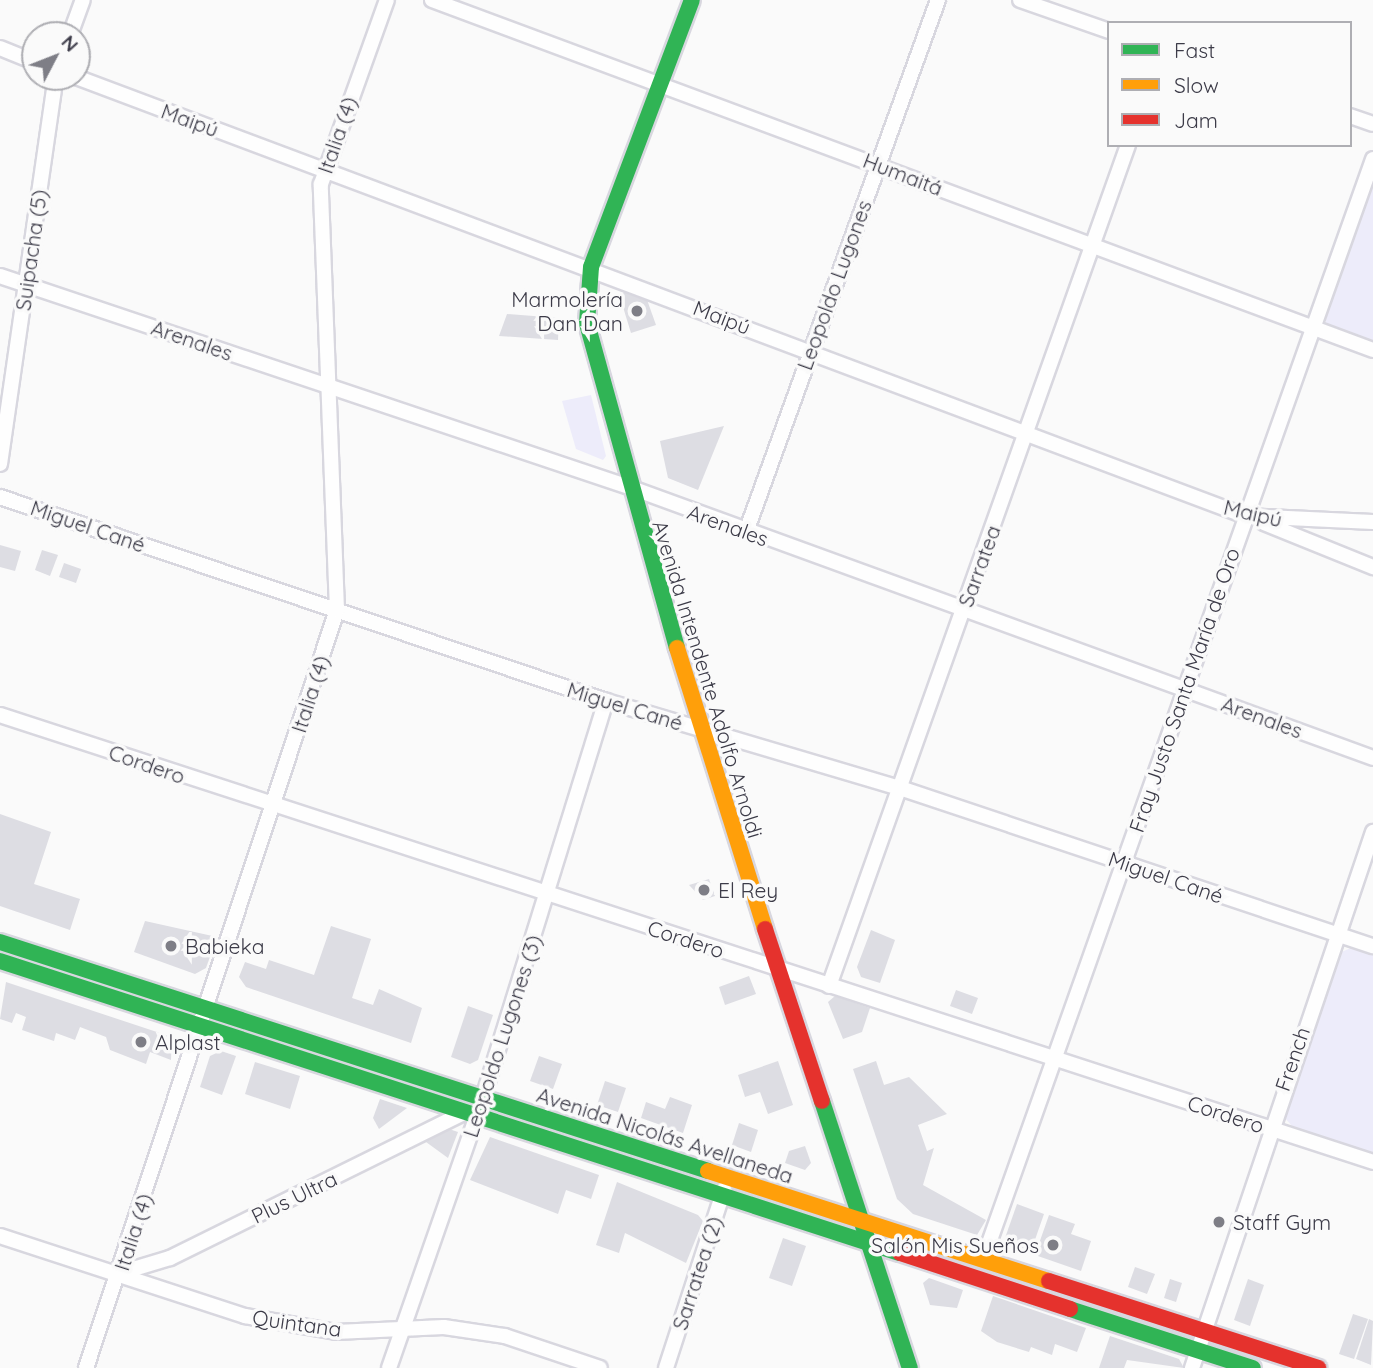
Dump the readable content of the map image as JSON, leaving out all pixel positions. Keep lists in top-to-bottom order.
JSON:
{
  "streets": {
    "main road": ["Avenida Intendente Adolfo Arnoldi", "Avenida Nicolás Avellaneda"],
    "street": [
      "Maipú",
      "Italia (4)",
      "Humaitá",
      "Suipacha (5)",
      "Leopoldo Lugones",
      "Arenales",
      "Miguel Cané",
      "Sarratea",
      "Fray Justo Santa María de Oro",
      "Cordero",
      "Leopoldo Lugones (3)",
      "French",
      "Plus Ultra",
      "Sarratea (2)",
      "Quintana"
    ]
  },
  "crossings": [
    ["Maipú", "Italia (4)"],
    ["Maipú", "Leopoldo Lugones"],
    ["Maipú", "Sarratea"],
    ["Maipú", "Avenida Intendente Adolfo Arnoldi"],
    ["Maipú", "Fray Justo Santa María de Oro"],
    ["Italia (4)", "Arenales"],
    ["Italia (4)", "Miguel Cané"],
    ["Italia (4)", "Cordero"],
    ["Italia (4)", "Avenida Nicolás Avellaneda"],
    ["Italia (4)", "Plus Ultra"],
    ["Italia (4)", "Quintana"],
    ["Humaitá", "Leopoldo Lugones"],
    ["Humaitá", "Sarratea"],
    ["Humaitá", "Avenida Intendente Adolfo Arnoldi"],
    ["Humaitá", "Fray Justo Santa María de Oro"],
    ["Suipacha (5)", "Arenales"],
    ["Leopoldo Lugones", "Arenales"],
    ["Arenales", "Sarratea"],
    ["Arenales", "Avenida Intendente Adolfo Arnoldi"],
    ["Arenales", "Fray Justo Santa María de Oro"],
    ["Miguel Cané", "Sarratea"],
    ["Miguel Cané", "Avenida Intendente Adolfo Arnoldi"],
    ["Miguel Cané", "Fray Justo Santa María de Oro"],
    ["Miguel Cané", "Leopoldo Lugones (3)"],
    ["Miguel Cané", "French"],
    ["Sarratea", "Cordero"],
    ["Avenida Intendente Adolfo Arnoldi", "Cordero"],
    ["Avenida Intendente Adolfo Arnoldi", "Avenida Nicolás Avellaneda"],
    ["Fray Justo Santa María de Oro", "Cordero"],
    ["Fray Justo Santa María de Oro", "Avenida Nicolás Avellaneda"],
    ["Cordero", "Leopoldo Lugones (3)"],
    ["Cordero", "French"],
    ["Leopoldo Lugones (3)", "Avenida Nicolás Avellaneda"],
    ["Leopoldo Lugones (3)", "Plus Ultra"],
    ["Leopoldo Lugones (3)", "Quintana"],
    ["French", "Avenida Nicolás Avellaneda"],
    ["Avenida Nicolás Avellaneda", "Plus Ultra"],
    ["Avenida Nicolás Avellaneda", "Sarratea (2)"],
    ["Plus Ultra", "Quintana"]
  ],
  "places": [
    "Marmolería Dan Dan",
    "El Rey",
    "Babieka",
    "Alplast",
    "Staff Gym",
    "Salón Mis Sueños"
  ],
  "legend": ["Fast", "Slow", "Jam"],
  "north": "top right"
}
